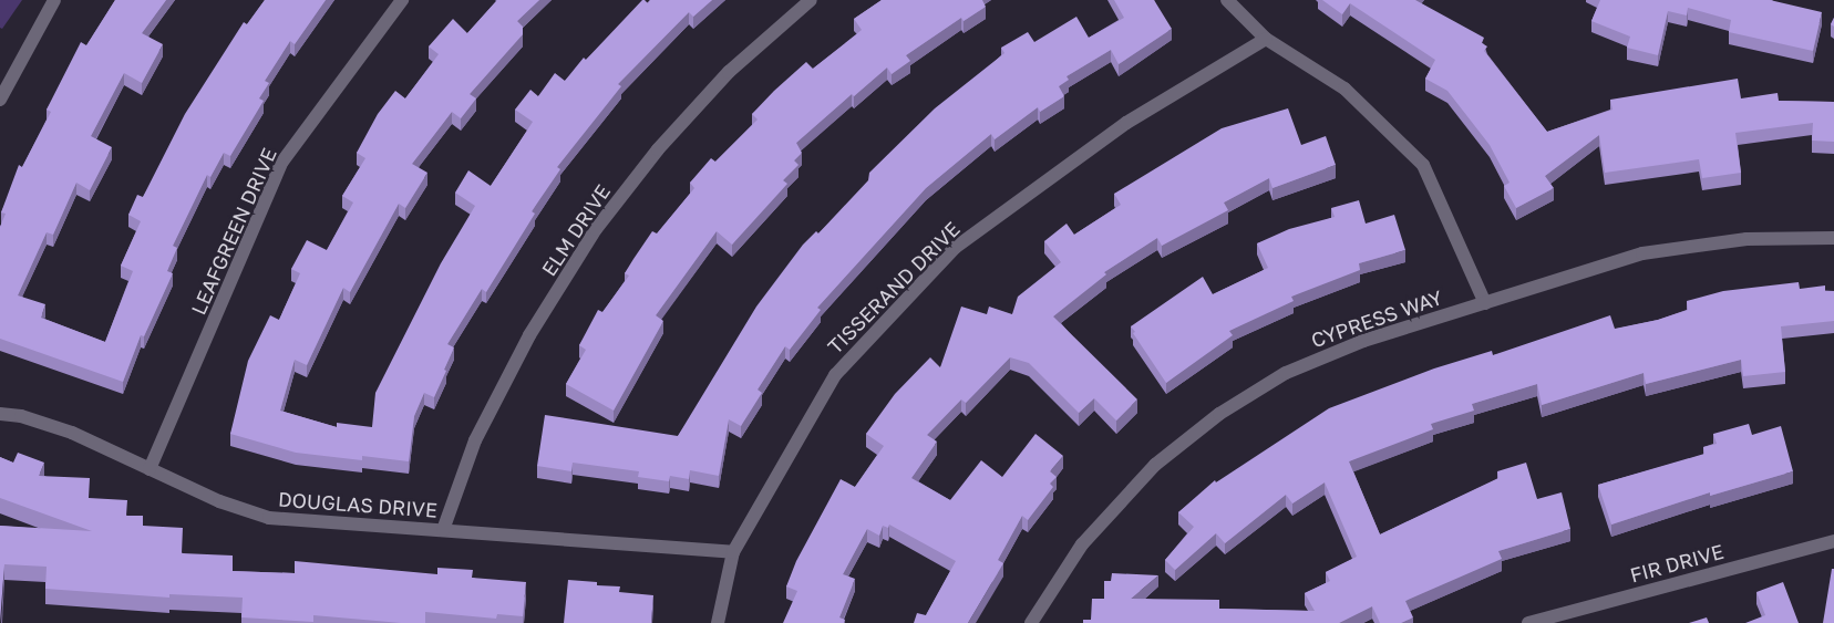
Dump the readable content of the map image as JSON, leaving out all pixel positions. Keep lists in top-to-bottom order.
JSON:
{
  "streets": {
    "street": [
      "ELM DRIVE",
      "LEAFGREEN DRIVE",
      "TISSERAND DRIVE",
      "CYPRESS WAY",
      "DOUGLAS DRIVE",
      "FIR DRIVE"
    ]
  },
  "crossings": [
    ["ELM DRIVE", "DOUGLAS DRIVE"],
    ["LEAFGREEN DRIVE", "DOUGLAS DRIVE"],
    ["TISSERAND DRIVE", "DOUGLAS DRIVE"]
  ]
}
